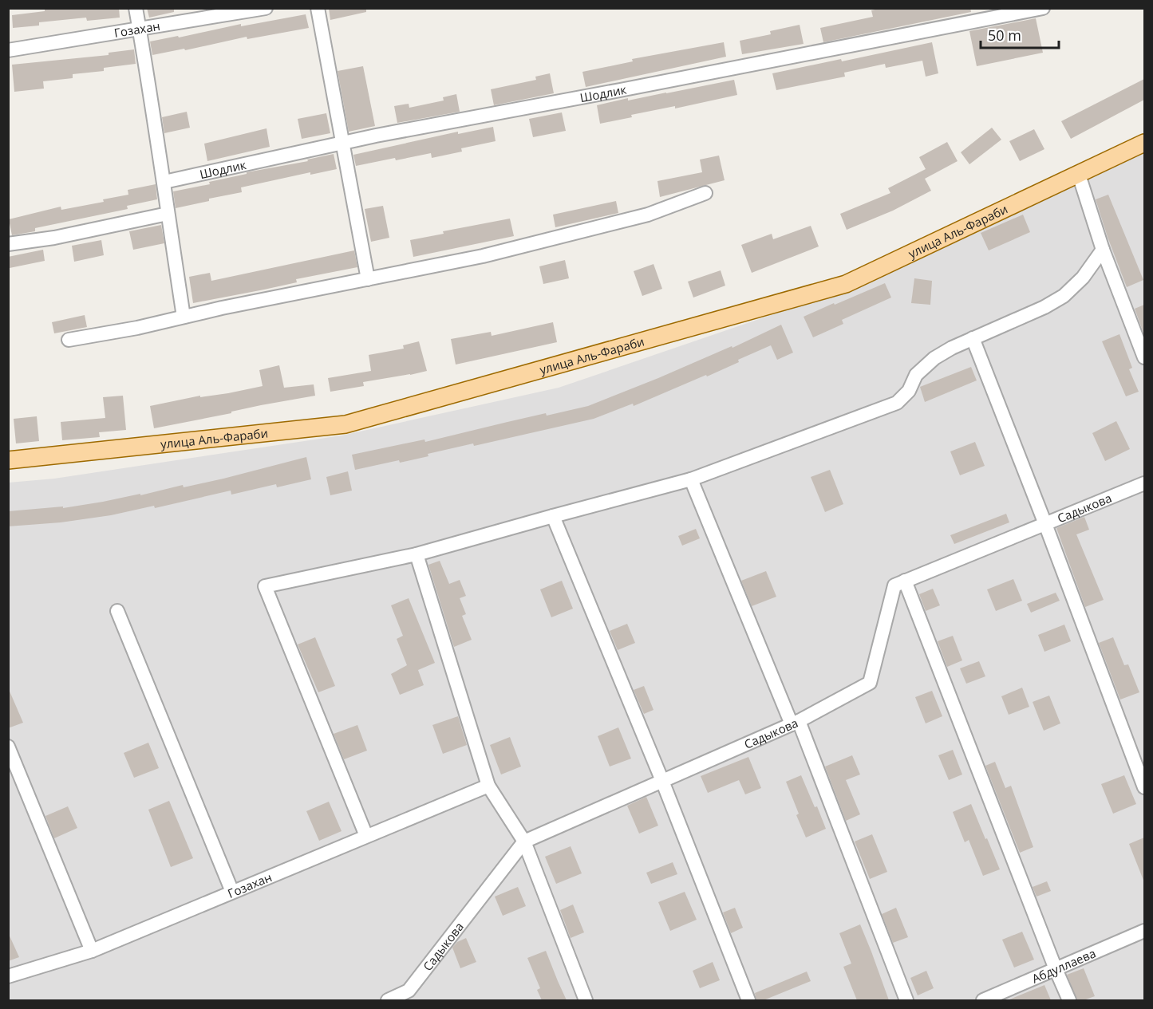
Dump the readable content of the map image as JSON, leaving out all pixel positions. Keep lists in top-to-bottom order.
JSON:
{
  "streets": {
    "main road": ["улица Аль-Фараби"],
    "street": [
      "Гозахан",
      "Шодлик",
      "Садыкова",
      "Абдуллаева"
    ]
  },
  "scale_bar": "50 m"
}
